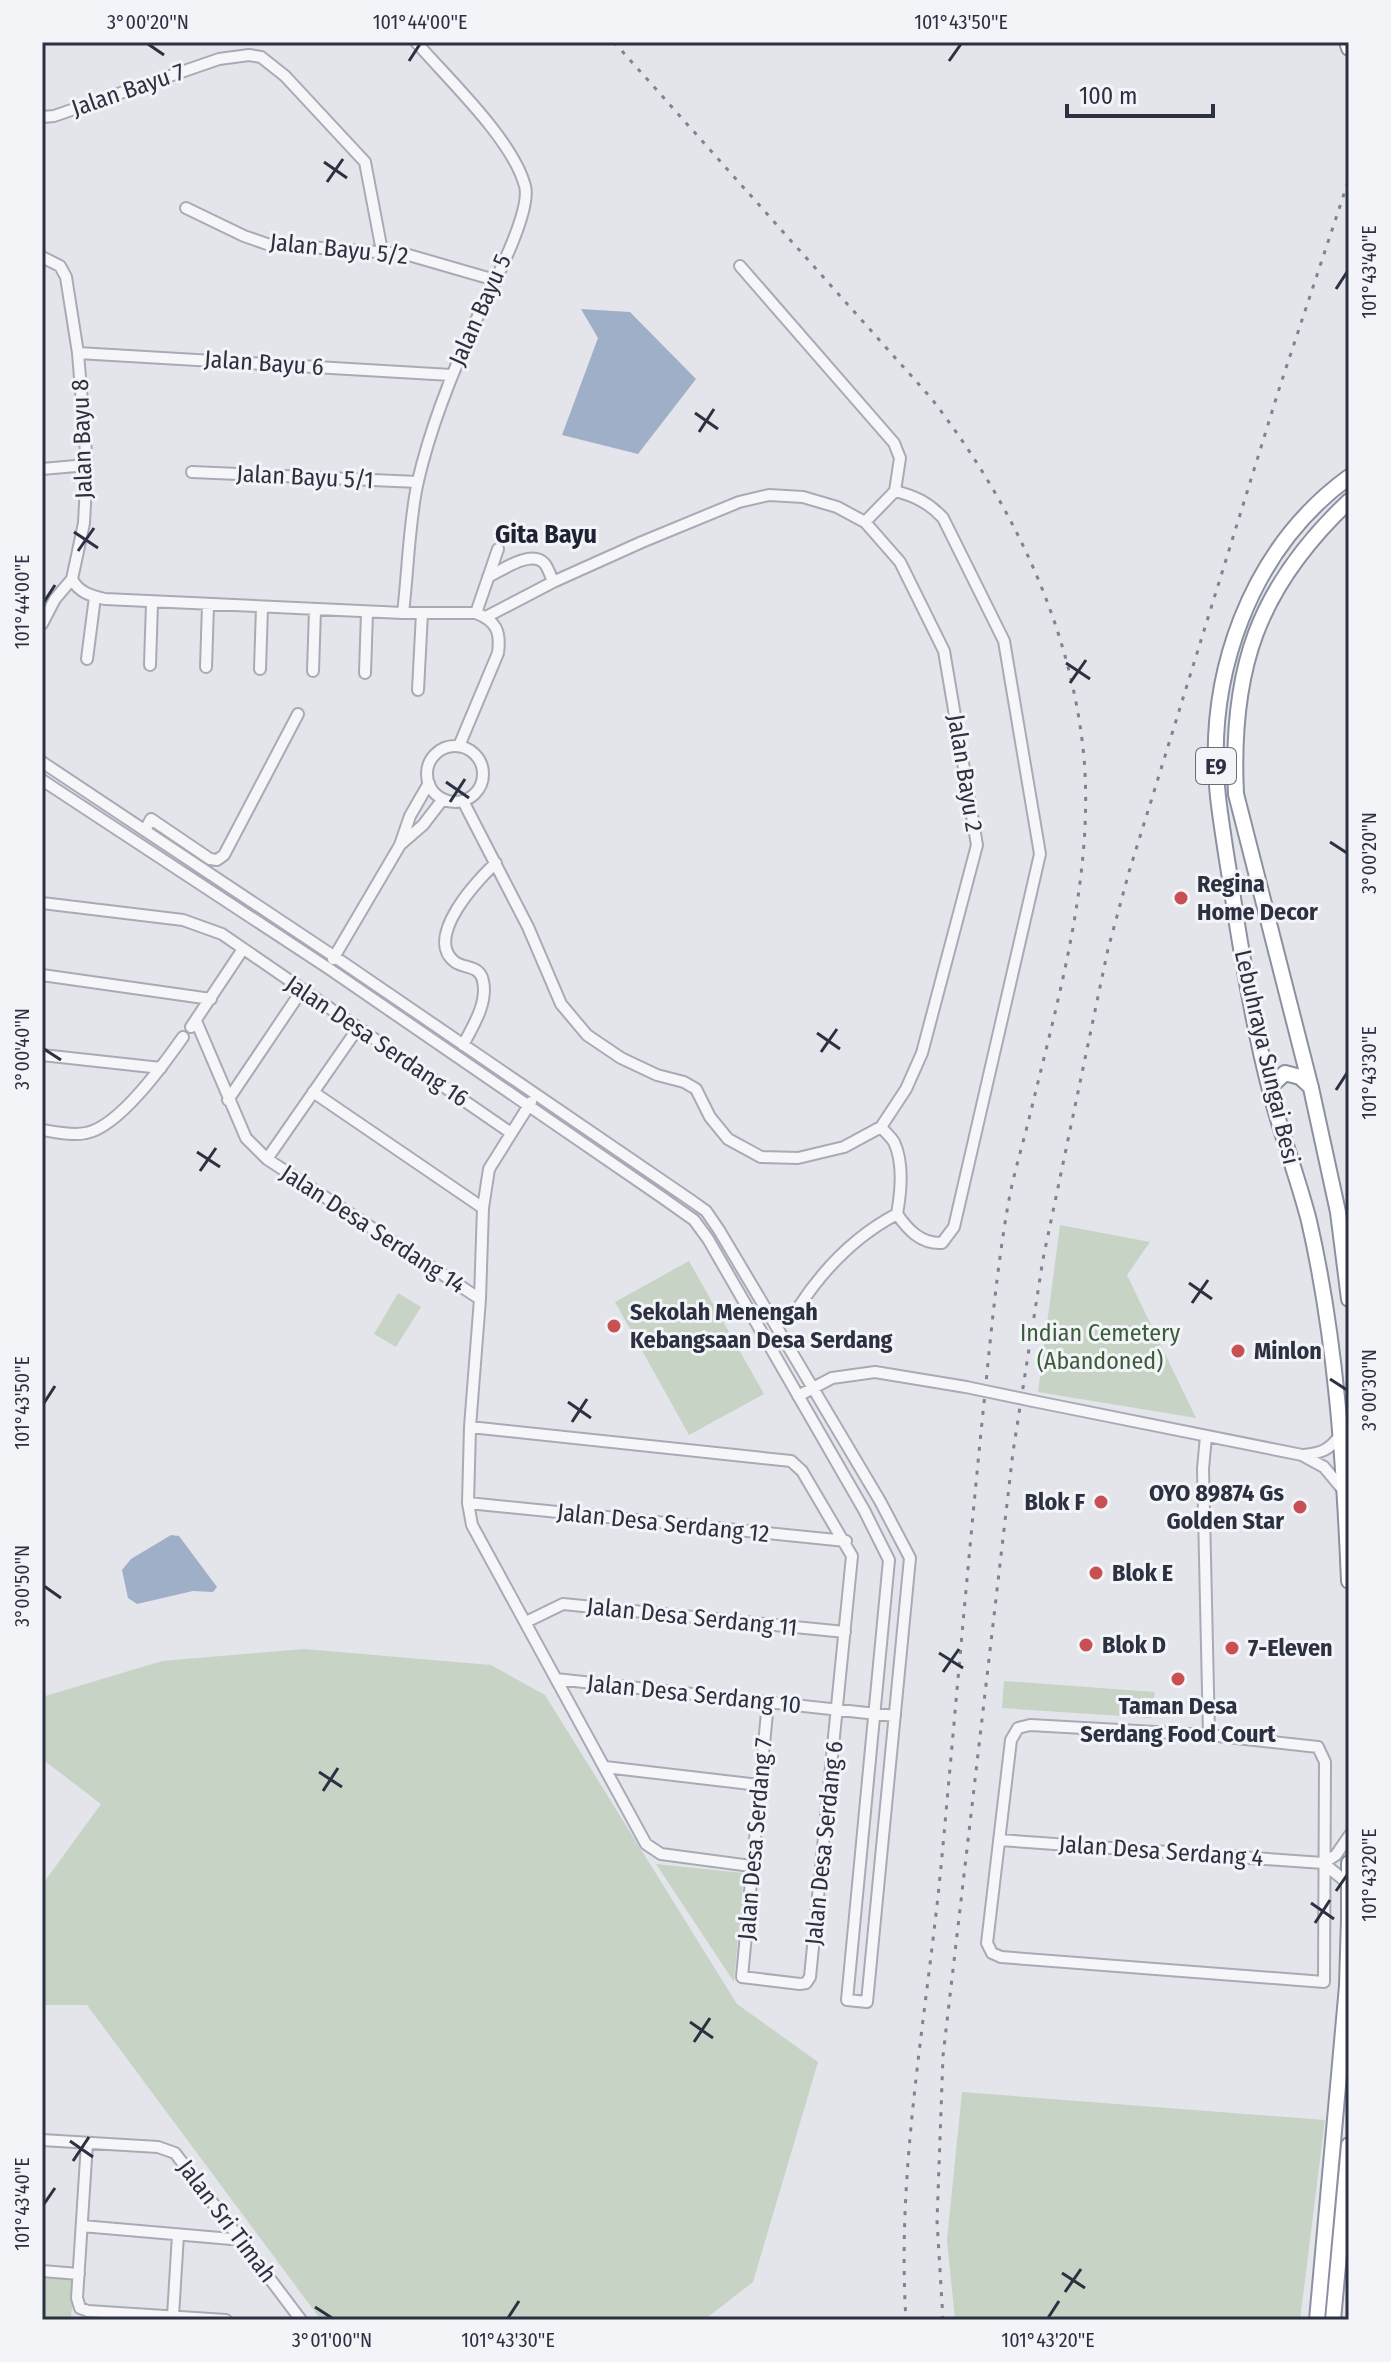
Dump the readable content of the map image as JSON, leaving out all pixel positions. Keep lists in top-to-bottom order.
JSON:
{
  "streets": {
    "highway": ["E9", "Lebuhraya Sungai Besi"],
    "street": [
      "Jalan Bayu 7",
      "Jalan Bayu 5/2",
      "Jalan Bayu 5",
      "Jalan Bayu 6",
      "Jalan Bayu 8",
      "Jalan Bayu 5/1",
      "Jalan Bayu 2",
      "Jalan Desa Serdang 16",
      "Jalan Desa Serdang 14",
      "Jalan Desa Serdang 12",
      "Jalan Desa Serdang 11",
      "Jalan Desa Serdang 10",
      "Jalan Desa Serdang 7",
      "Jalan Desa Serdang 6",
      "Jalan Desa Serdang 4",
      "Jalan Sri Timah"
    ]
  },
  "crossings": [
    ["Jalan Bayu 7", "Jalan Bayu 5/2"],
    ["Jalan Bayu 5/2", "Jalan Bayu 5"],
    ["Jalan Bayu 5", "Jalan Bayu 6"],
    ["Jalan Bayu 5", "Jalan Bayu 5/1"],
    ["Jalan Bayu 6", "Jalan Bayu 8"],
    ["Jalan Desa Serdang 12", "Jalan Desa Serdang 6"],
    ["Jalan Desa Serdang 11", "Jalan Desa Serdang 6"],
    ["Jalan Desa Serdang 10", "Jalan Desa Serdang 7"],
    ["Jalan Desa Serdang 10", "Jalan Desa Serdang 6"],
    ["Jalan Desa Serdang 7", "Jalan Desa Serdang 6"]
  ],
  "districts": ["Gita Bayu"],
  "parks": ["Indian Cemetery (Abandoned)"],
  "places": [
    "Regina Home Decor",
    "Sekolah Menengah Kebangsaan Desa Serdang",
    "Minlon",
    "Blok F",
    "OYO 89874 Gs Golden Star",
    "Blok E",
    "Blok D",
    "7-Eleven",
    "Taman Desa Serdang Food Court"
  ],
  "scale_bar": "100 m",
  "coordinates": [
    "3°00'20\"N",
    "101°44'00\"E",
    "101°43'50\"E",
    "101°43'40\"E",
    "3°00'40\"N",
    "101°43'30\"E",
    "3°00'30\"N",
    "3°00'50\"N",
    "101°43'20\"E",
    "3°01'00\"N"
  ]
}
